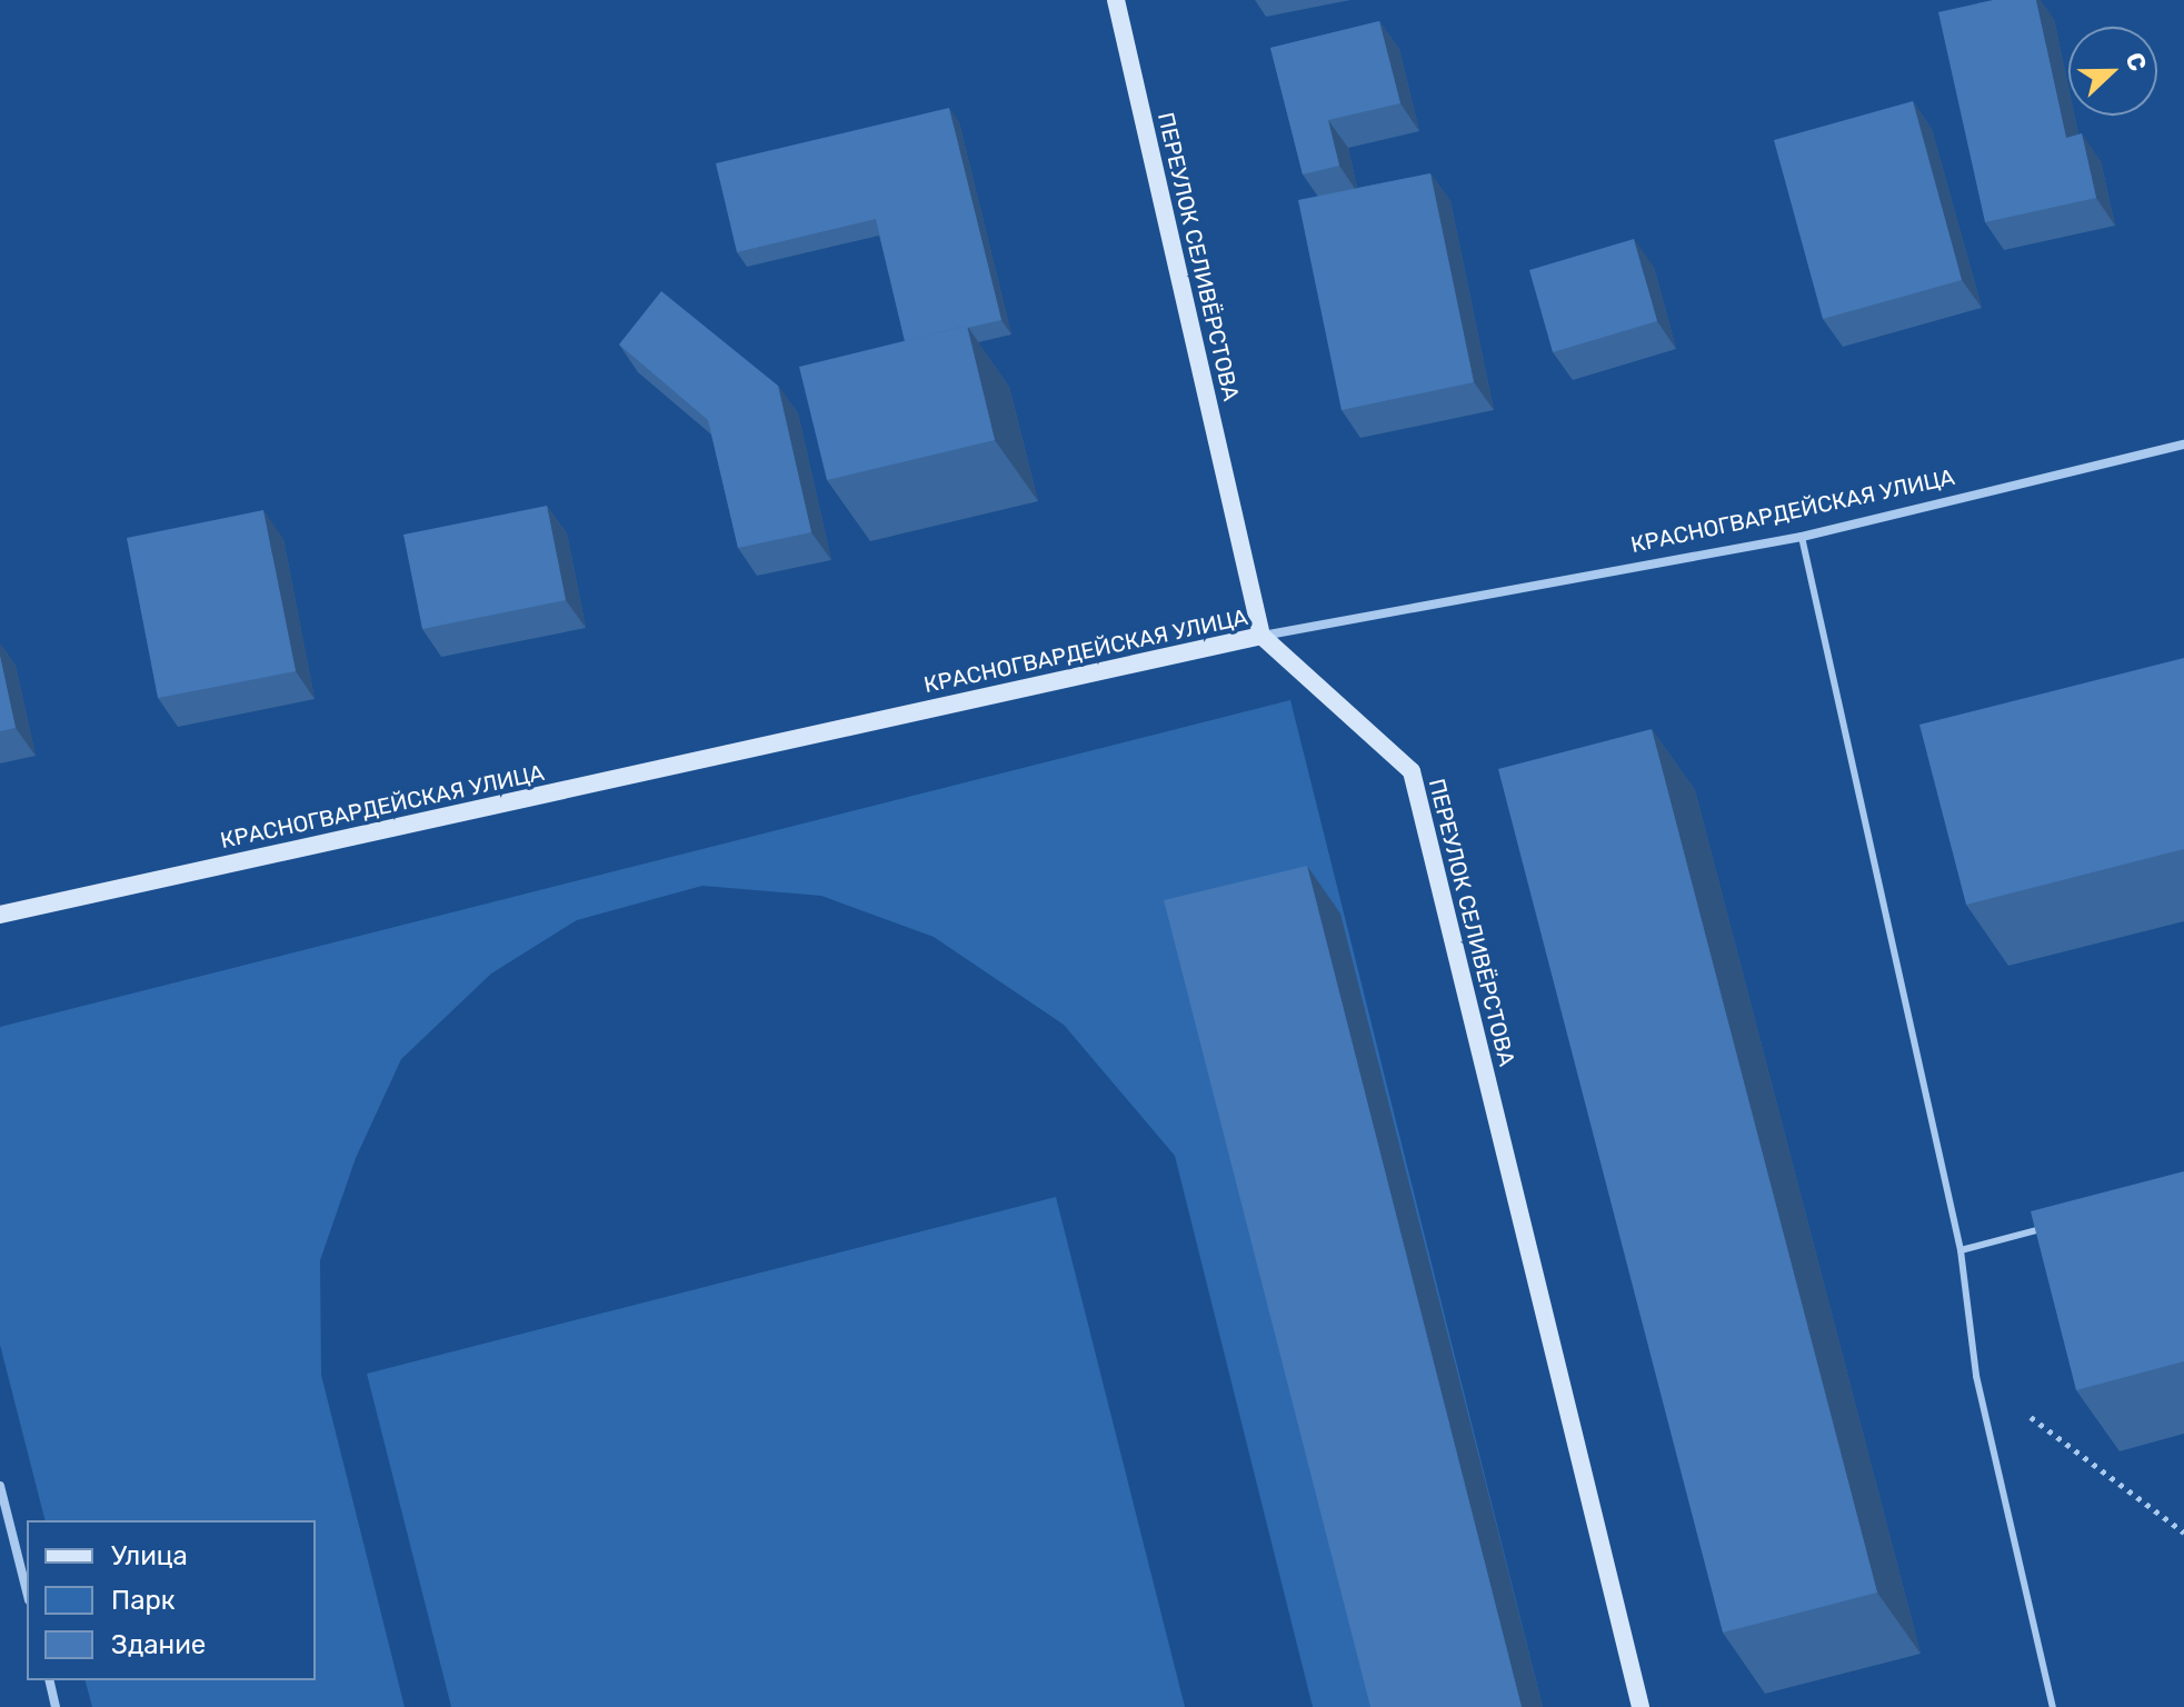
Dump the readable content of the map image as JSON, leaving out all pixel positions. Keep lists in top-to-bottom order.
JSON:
{
  "streets": {
    "street": ["ПЕРЕУЛОК СЕЛИВЁРСТОВА", "КРАСНОГВАРДЕЙСКАЯ УЛИЦА"]
  },
  "crossings": [
    ["ПЕРЕУЛОК СЕЛИВЁРСТОВА", "КРАСНОГВАРДЕЙСКАЯ УЛИЦА"]
  ],
  "legend": ["Улица", "Парк", "Здание"],
  "north": "right"
}
